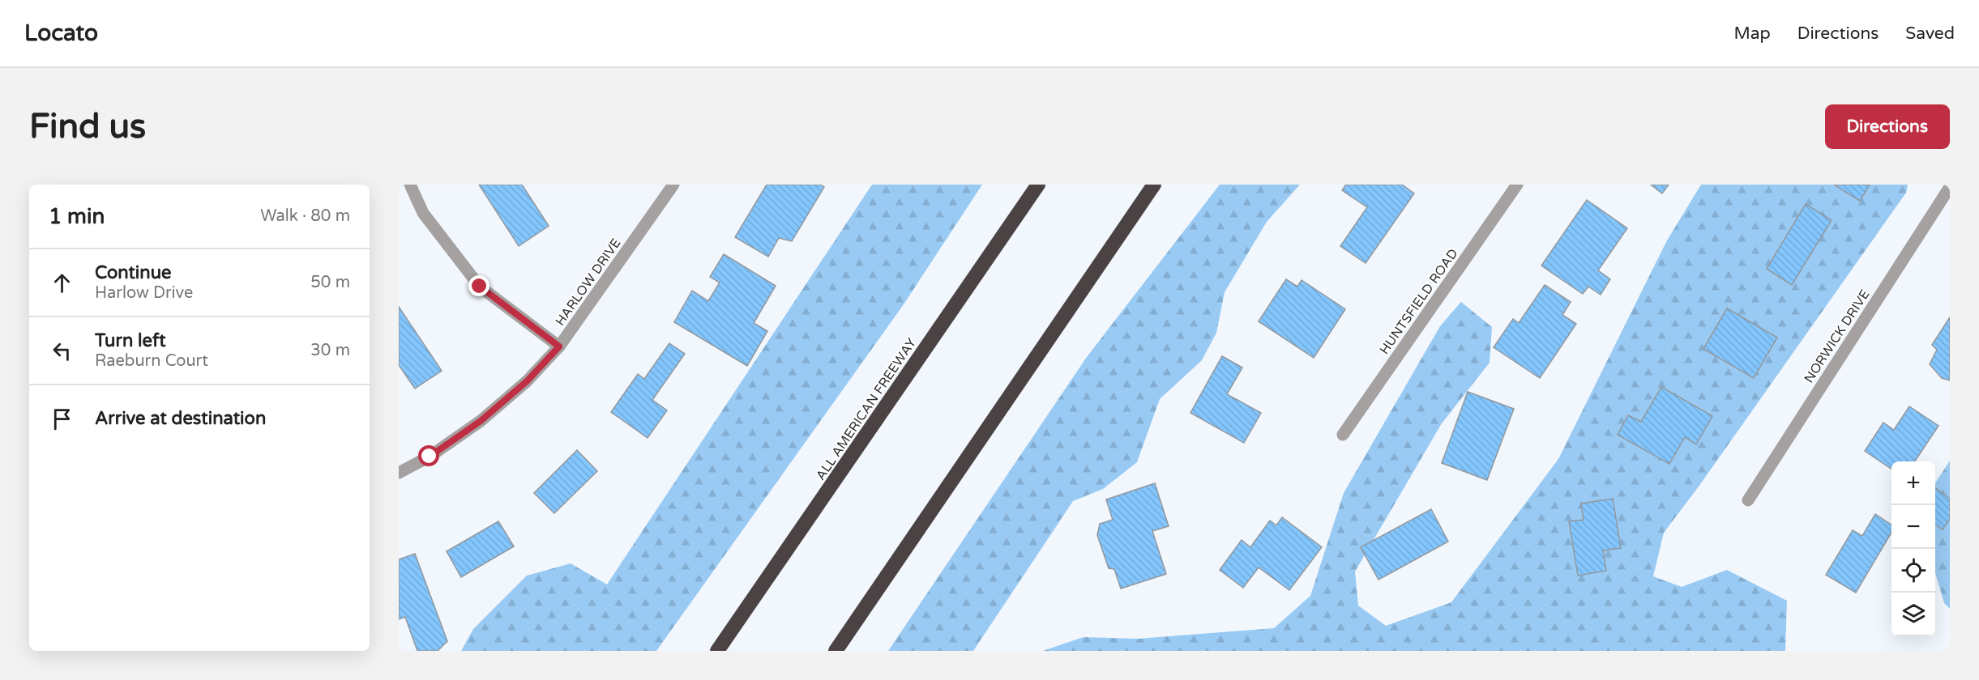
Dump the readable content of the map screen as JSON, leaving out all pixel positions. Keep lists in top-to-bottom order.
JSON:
{
  "streets": {
    "highway": ["ALL AMERICAN FREEWAY"],
    "street": ["HARLOW DRIVE", "HUNTSFIELD ROAD", "NORWICK DRIVE"]
  },
  "page": {
    "header": "Locato",
    "nav": ["Map", "Directions", "Saved"],
    "buttons": "Directions",
    "title": "Find us",
    "heading": ["1 min", "Walk · 80 m"],
    "list": [
      ["Continue", "Harlow Drive", "50 m"],
      ["Turn left", "Raeburn Court", "30 m"],
      "Arrive at destination"
    ],
    "map_buttons": ["+", "−"]
  }
}
